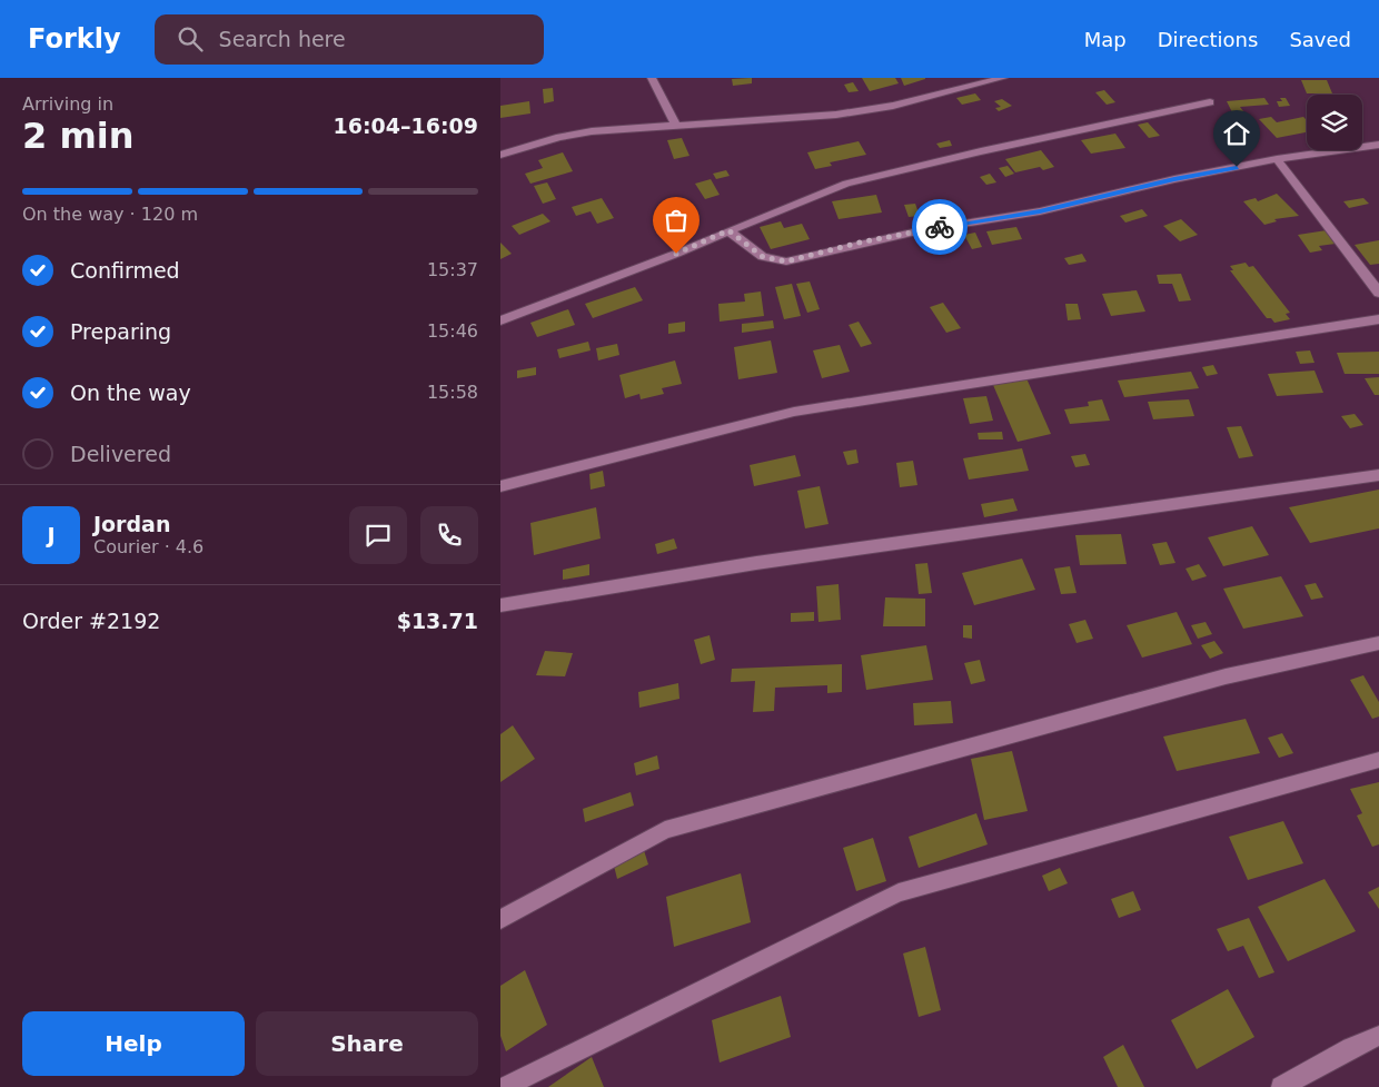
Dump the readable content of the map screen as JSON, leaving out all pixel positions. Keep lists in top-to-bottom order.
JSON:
{
  "page": {
    "header": "Forkly",
    "search": "Search here",
    "nav": ["Map", "Directions", "Saved"],
    "heading": ["2 min", "Arriving in", "16:04–16:09"],
    "panel": [
      "Jordan",
      "Courier · 4.6",
      "Order #2192",
      "$13.71"
    ],
    "bar": "On the way · 120 m",
    "list": [
      ["Confirmed", "15:37"],
      ["Preparing", "15:46"],
      ["On the way", "15:58"],
      "Delivered"
    ],
    "round": "J",
    "buttons": ["Help", "Share"]
  }
}
